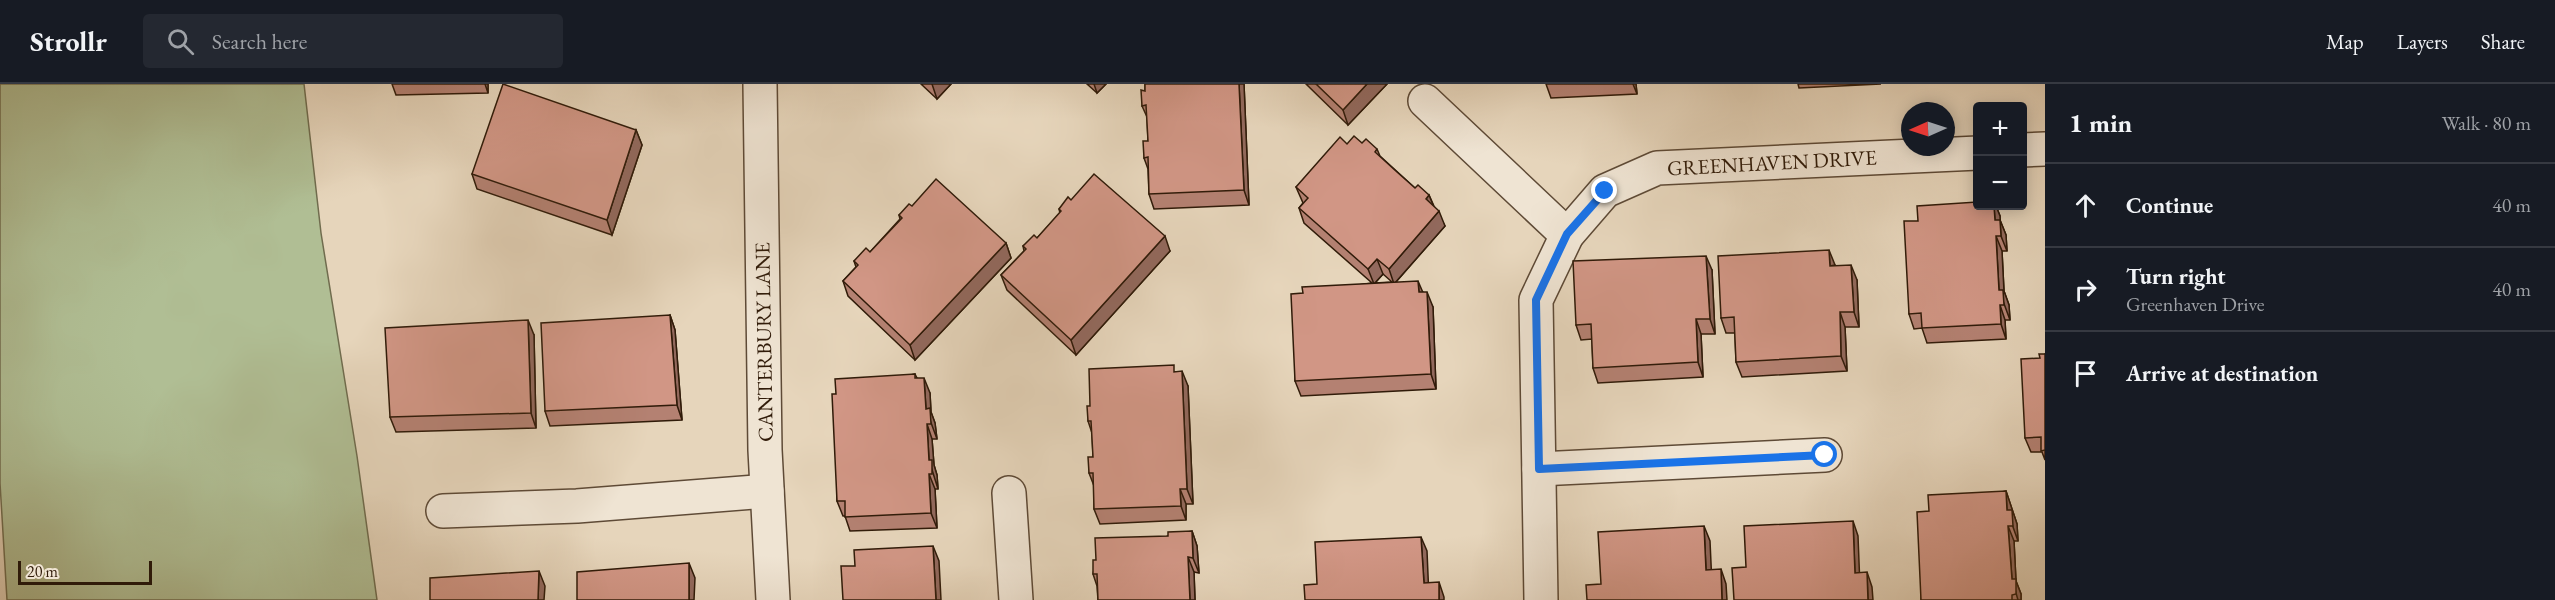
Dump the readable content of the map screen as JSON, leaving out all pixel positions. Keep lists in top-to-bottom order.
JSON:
{
  "streets": {
    "street": ["GREENHAVEN DRIVE", "CANTERBURY LANE"]
  },
  "scale_bar": "20 m",
  "north": "left",
  "page": {
    "header": "Strollr",
    "search": "Search here",
    "nav": ["Map", "Layers", "Share"],
    "heading": ["1 min", "Walk · 80 m"],
    "map_buttons": ["+", "−"],
    "list": [
      ["Continue", "40 m"],
      ["Turn right", "Greenhaven Drive", "40 m"],
      "Arrive at destination"
    ],
    "scale": "20 m"
  }
}
